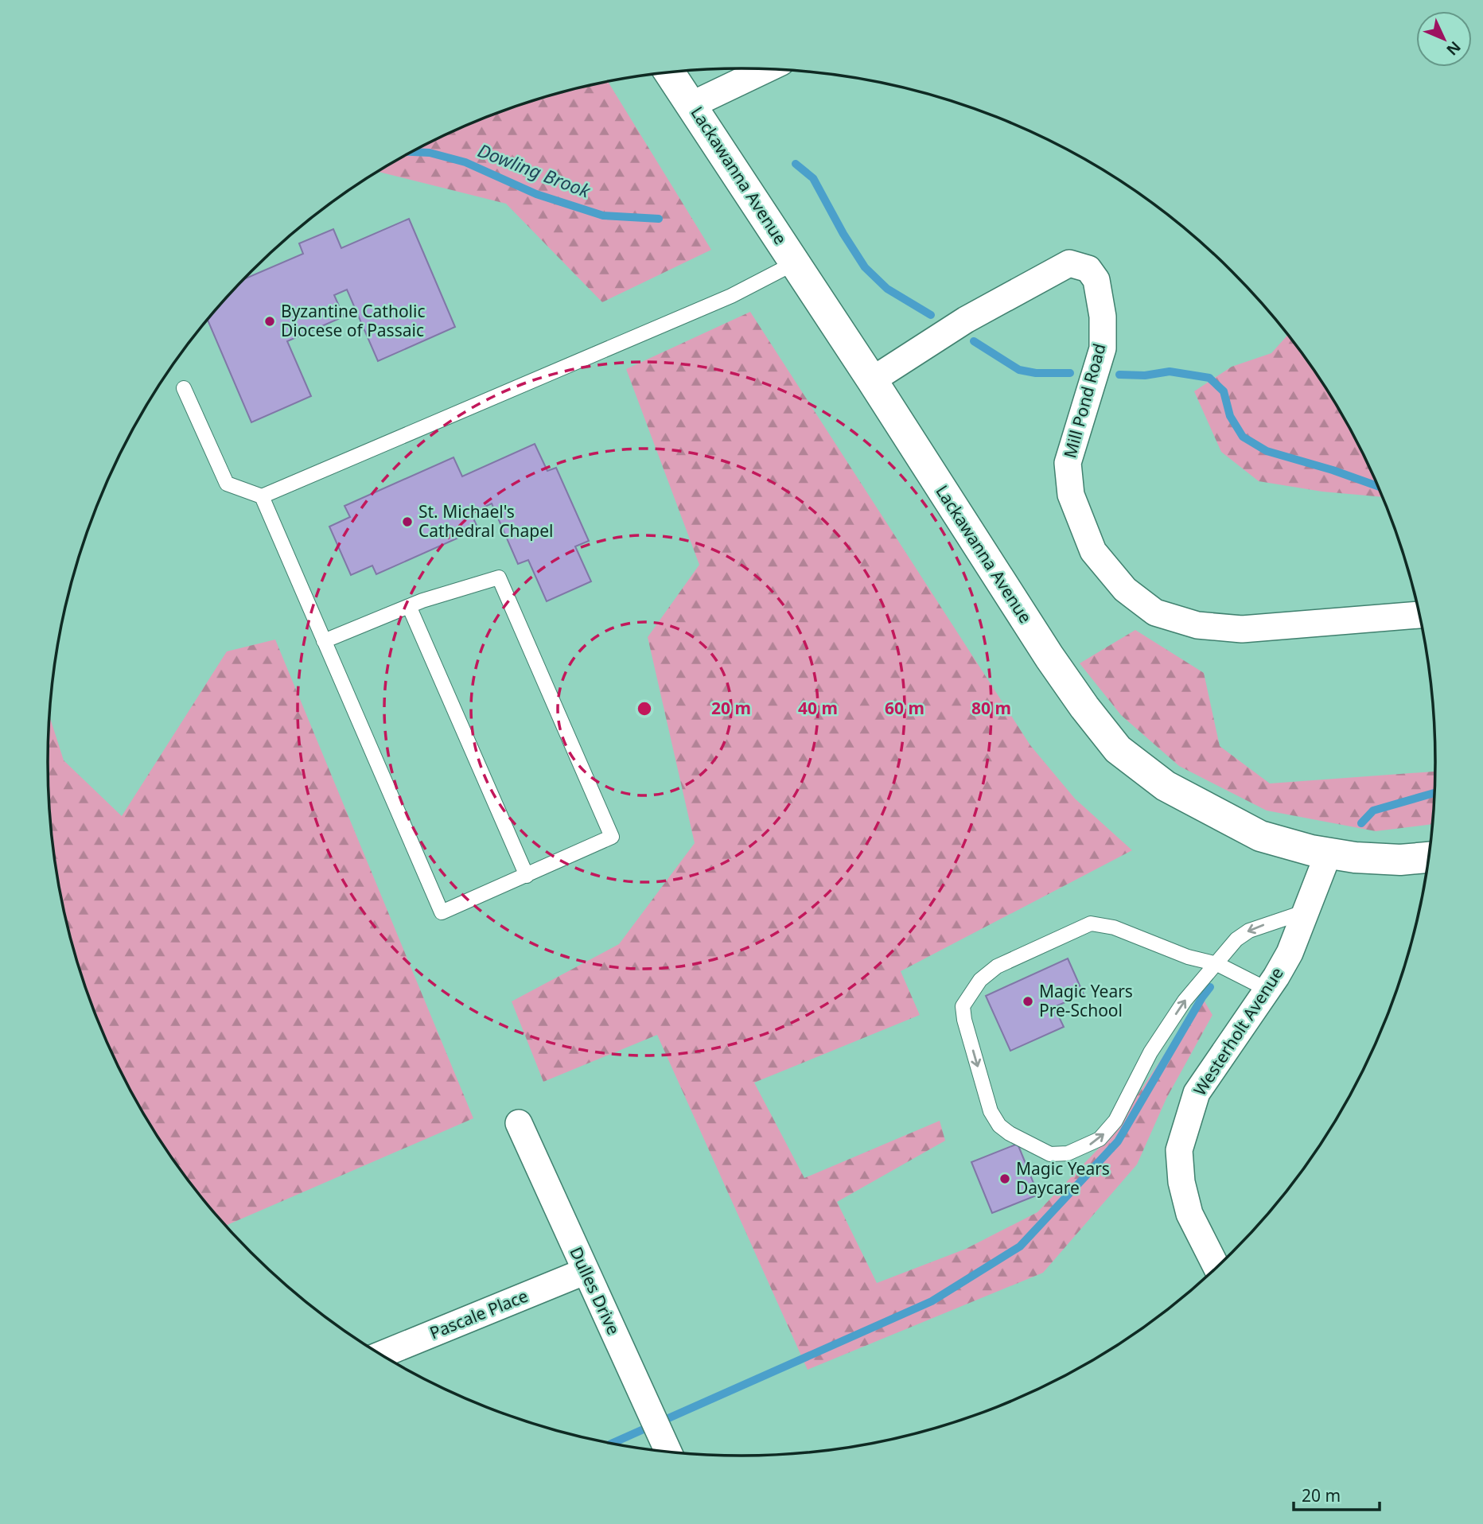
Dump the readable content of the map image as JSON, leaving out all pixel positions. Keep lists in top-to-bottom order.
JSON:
{
  "streets": {
    "street": [
      "Lackawanna Avenue",
      "Mill Pond Road",
      "Westerholt Avenue",
      "Dulles Drive",
      "Pascale Place"
    ]
  },
  "crossings": [
    ["Lackawanna Avenue", "Mill Pond Road"],
    ["Lackawanna Avenue", "Westerholt Avenue"],
    ["Dulles Drive", "Pascale Place"]
  ],
  "water": ["Dowling Brook"],
  "places": [
    "Byzantine Catholic Diocese of Passaic",
    "St. Michael's Cathedral Chapel",
    "Magic Years Pre-School",
    "Magic Years Daycare"
  ],
  "scale_bar": "20 m",
  "north": "bottom right",
  "rings": [
    "20 m",
    "40 m",
    "60 m",
    "80 m"
  ]
}
